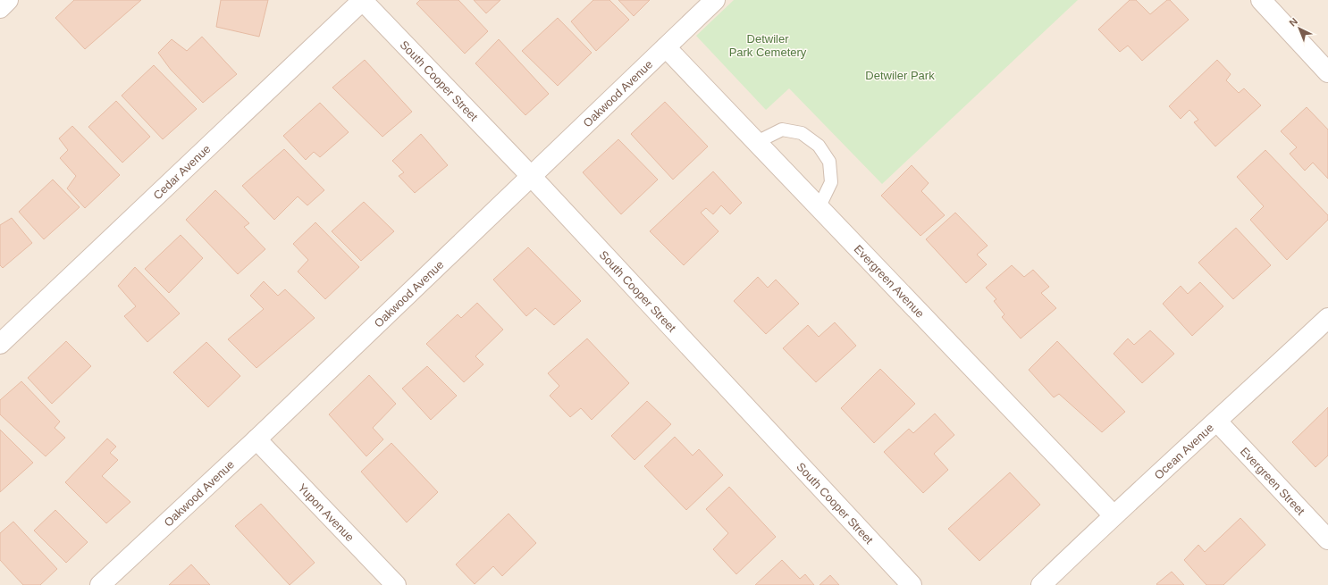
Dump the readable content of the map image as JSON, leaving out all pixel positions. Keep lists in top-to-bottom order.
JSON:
{
  "streets": {
    "street": [
      "South Cooper Street",
      "Oakwood Avenue",
      "Cedar Avenue",
      "Evergreen Avenue",
      "Ocean Avenue",
      "Evergreen Street",
      "Yupon Avenue"
    ]
  },
  "crossings": [
    ["South Cooper Street", "Oakwood Avenue"],
    ["South Cooper Street", "Cedar Avenue"],
    ["Oakwood Avenue", "Evergreen Avenue"],
    ["Oakwood Avenue", "Yupon Avenue"],
    ["Evergreen Avenue", "Ocean Avenue"],
    ["Ocean Avenue", "Evergreen Street"]
  ],
  "parks": ["Detwiler Park Cemetery", "Detwiler Park"],
  "north": "top left"
}
